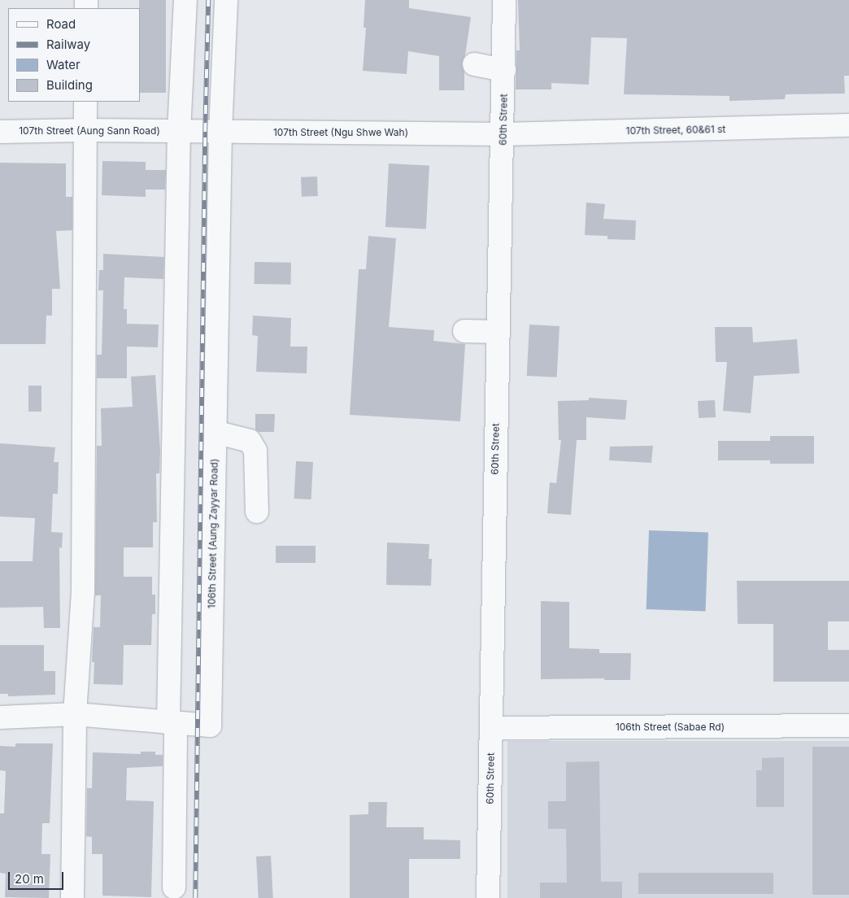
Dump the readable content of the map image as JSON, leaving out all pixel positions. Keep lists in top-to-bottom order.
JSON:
{
  "streets": {
    "street": [
      "60th Street",
      "107th Street, 60&61 st",
      "107th Street (Aung Sann Road)",
      "107th Street (Ngu Shwe Wah)",
      "106th Street (Aung Zayyar Road)",
      "106th Street (Sabae Rd)"
    ]
  },
  "crossings": [
    ["60th Street", "107th Street, 60&61 st"],
    ["60th Street", "107th Street (Ngu Shwe Wah)"],
    ["60th Street", "106th Street (Sabae Rd)"],
    ["107th Street, 60&61 st", "107th Street (Ngu Shwe Wah)"],
    ["107th Street (Aung Sann Road)", "107th Street (Ngu Shwe Wah)"],
    ["107th Street (Ngu Shwe Wah)", "106th Street (Aung Zayyar Road)"]
  ],
  "legend": [
    "Road",
    "Railway",
    "Water",
    "Building"
  ],
  "scale_bar": "20 m"
}
